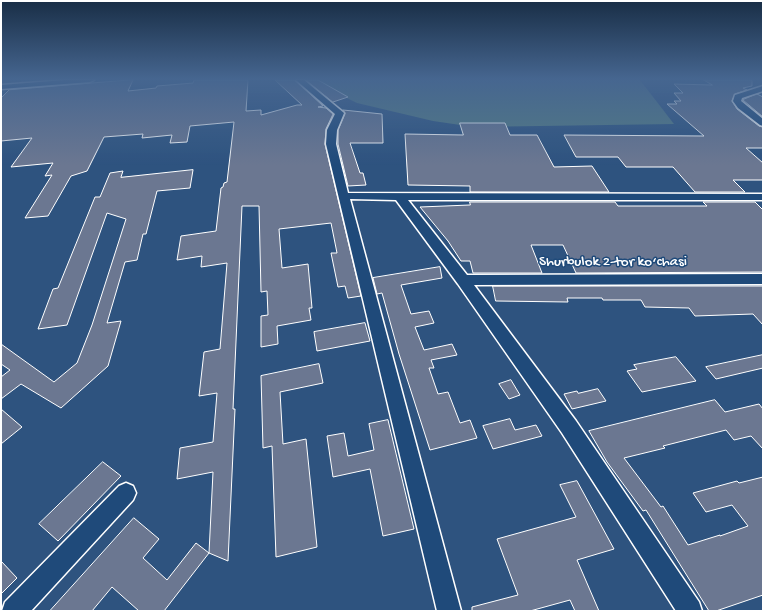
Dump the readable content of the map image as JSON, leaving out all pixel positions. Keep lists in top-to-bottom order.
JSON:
{
  "streets": {
    "street": ["Shurbulok 2-tor ko‘chasi"]
  }
}
